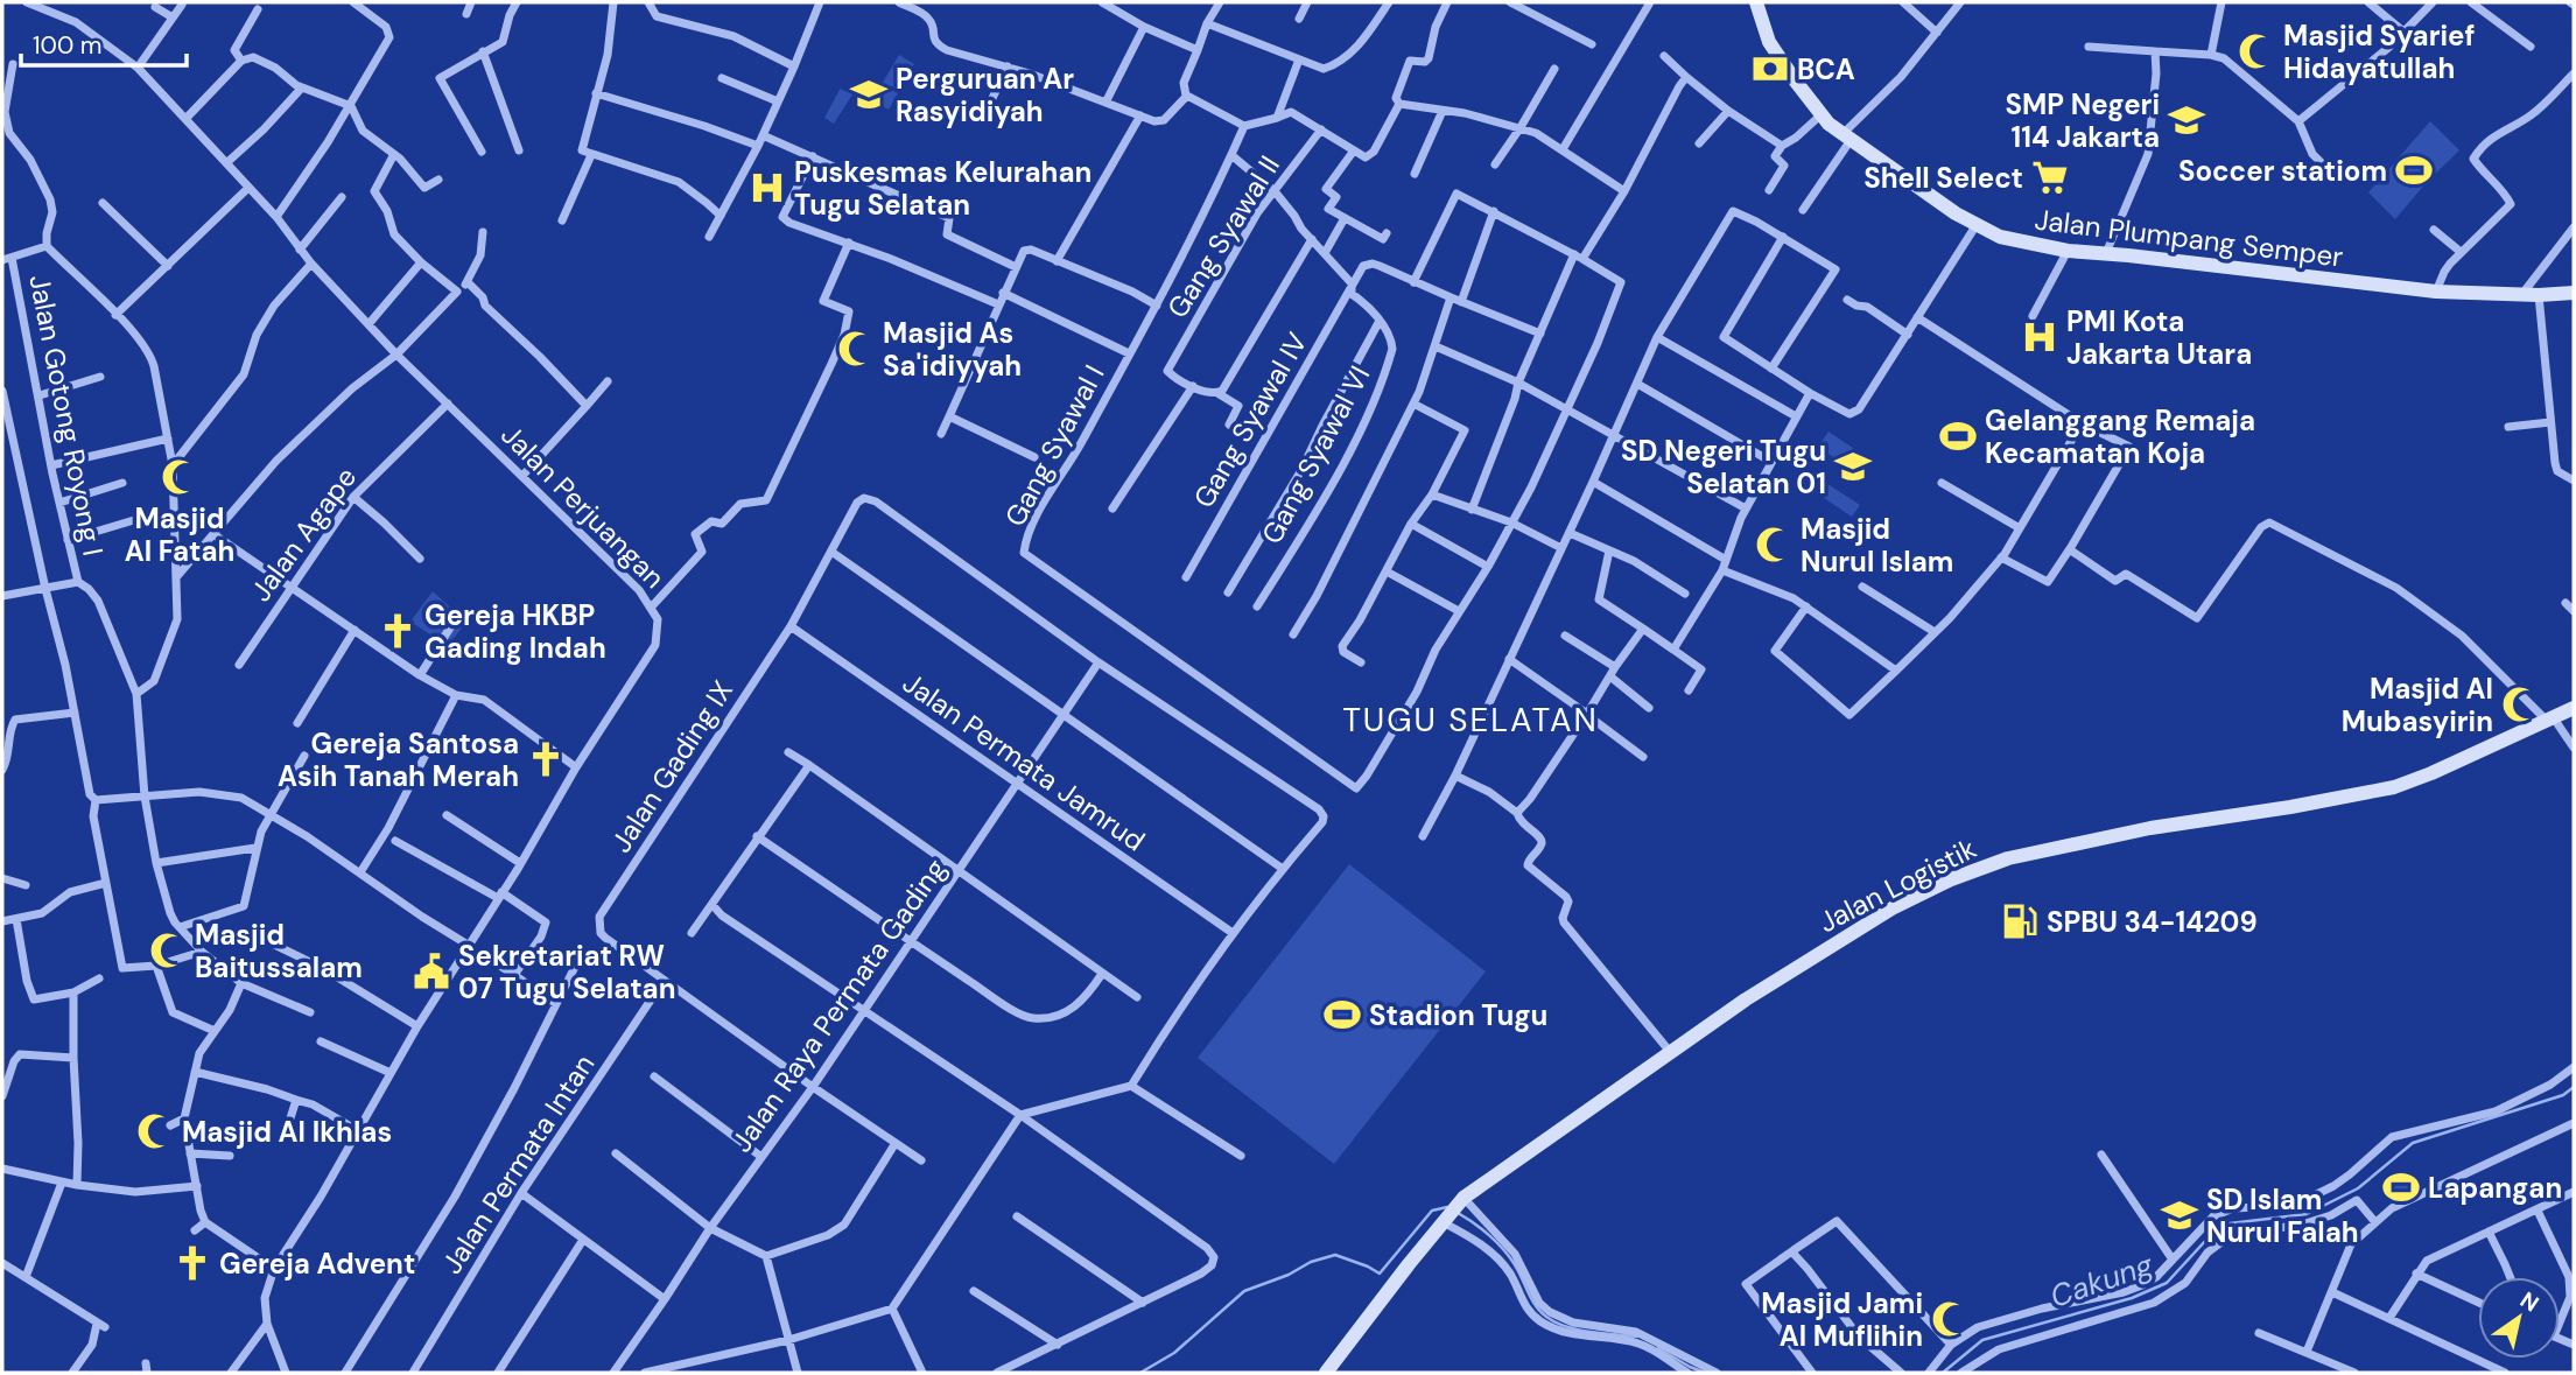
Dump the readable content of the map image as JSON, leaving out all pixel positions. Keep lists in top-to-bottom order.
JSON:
{
  "streets": {
    "main road": ["Jalan Plumpang Semper", "Jalan Logistik"],
    "street": [
      "Gang Syawal II",
      "Jalan Gotong Royong I",
      "Gang Syawal IV",
      "Gang Syawal I",
      "Gang Syawal VI",
      "Jalan Perjuangan",
      "Jalan Agape",
      "Jalan Permata Jamrud",
      "Jalan Gading IX",
      "Jalan Raya Permata Gading",
      "Jalan Permata Intan"
    ]
  },
  "crossings": [
    ["Jalan Perjuangan", "Jalan Agape"],
    ["Jalan Permata Jamrud", "Jalan Gading IX"],
    ["Jalan Permata Jamrud", "Jalan Raya Permata Gading"],
    ["Jalan Gading IX", "Jalan Raya Permata Gading"],
    ["Jalan Gading IX", "Jalan Permata Intan"]
  ],
  "districts": ["TUGU SELATAN"],
  "water": ["Cakung"],
  "places": {
    "mosque": [
      "Masjid Syarief Hidayatullah",
      "Masjid As Sa'idiyyah",
      "Masjid Al Fatah",
      "Masjid Nurul Islam",
      "Masjid Al Mubasyirin",
      "Masjid Baitussalam",
      "Masjid Al Ikhlas",
      "Masjid Jami Al Muflihin"
    ],
    "bank": ["BCA"],
    "school or university": [
      "Perguruan Ar Rasyidiyah",
      "SMP Negeri 114 Jakarta",
      "SD Negeri Tugu Selatan 01",
      "SD Islam Nurul Falah"
    ],
    "sports": [
      "Soccer statiom",
      "Gelanggang Remaja Kecamatan Koja",
      "Stadion Tugu",
      "Lapangan"
    ],
    "supermarket": ["Shell Select"],
    "hospital": ["Puskesmas Kelurahan Tugu Selatan", "PMI Kota Jakarta Utara"],
    "church": ["Gereja HKBP Gading Indah", "Gereja Santosa Asih Tanah Merah", "Gereja Advent"],
    "fuel station": ["SPBU 34-14209"],
    "public building": ["Sekretariat RW 07 Tugu Selatan"]
  },
  "scale_bar": "100 m",
  "north": "top right"
}
